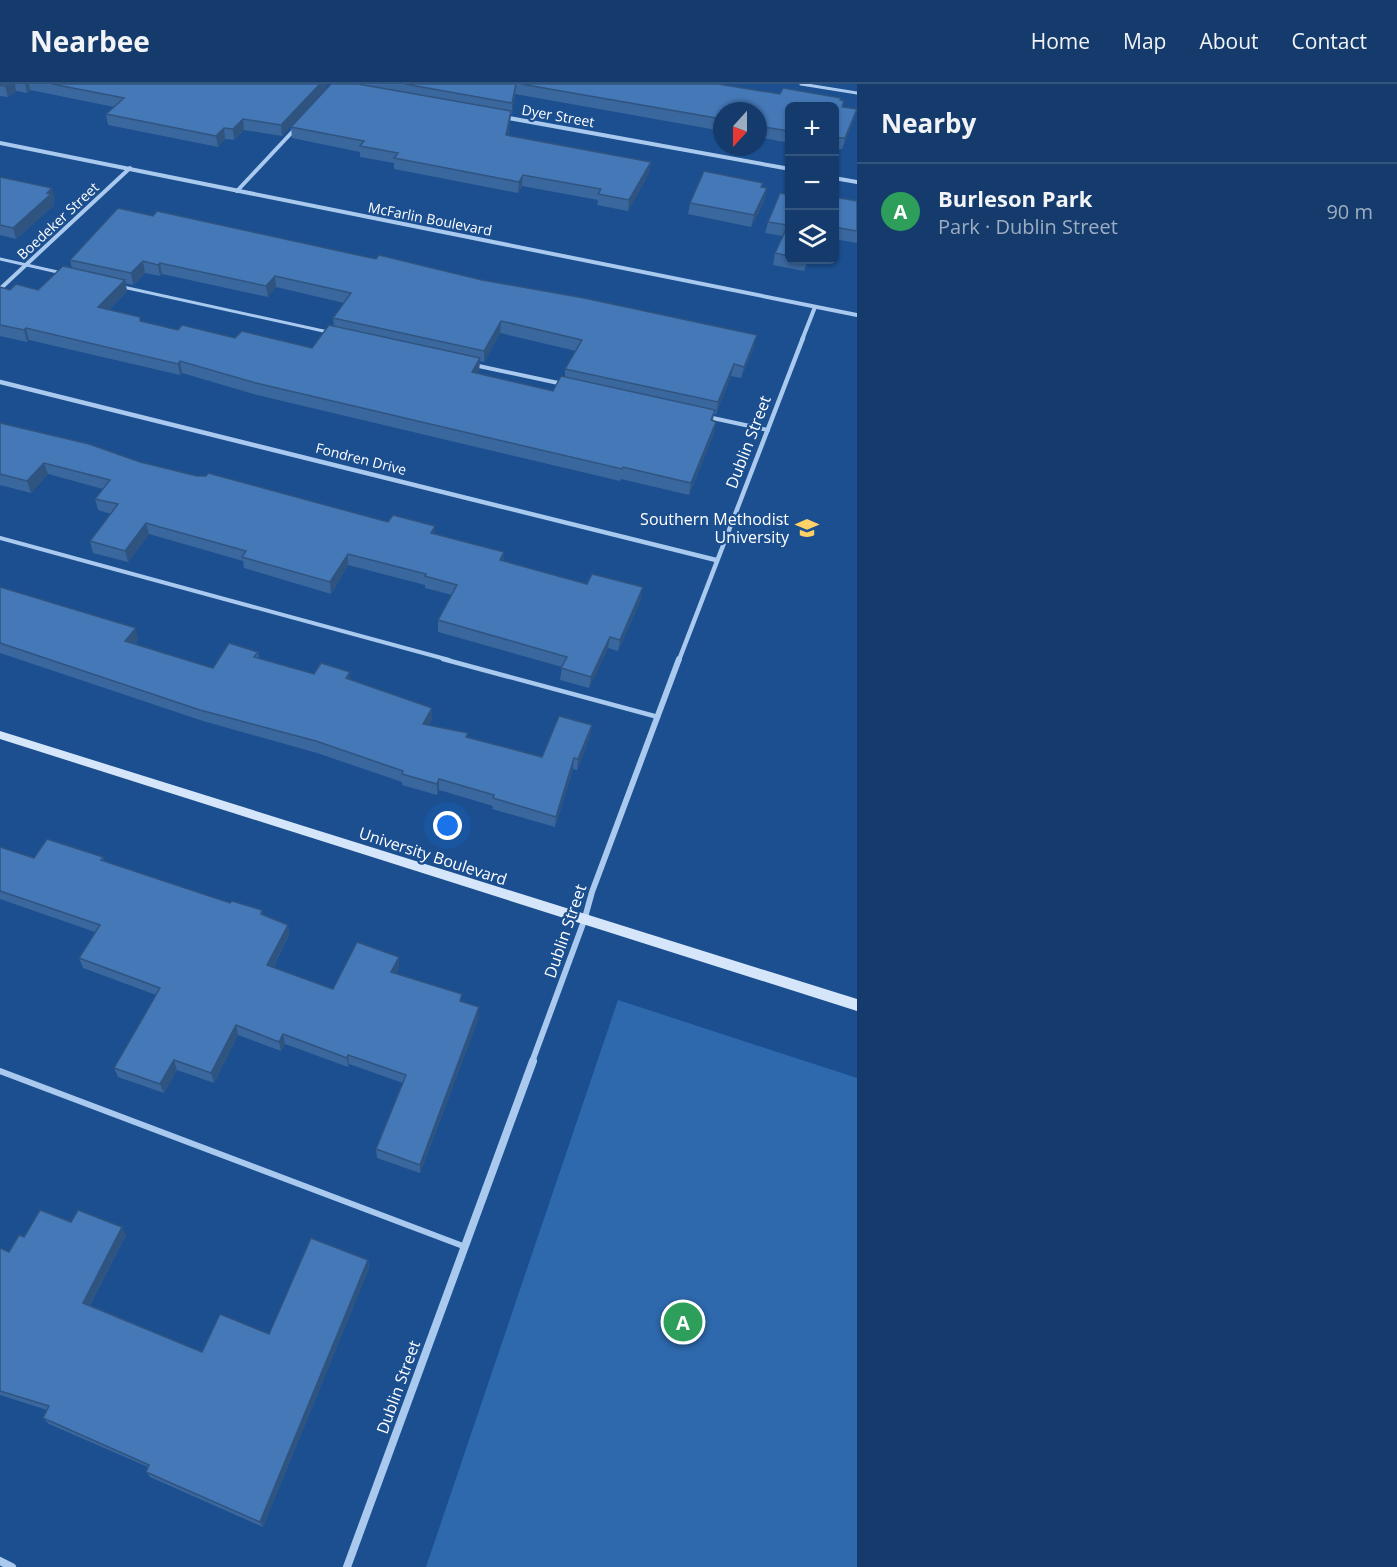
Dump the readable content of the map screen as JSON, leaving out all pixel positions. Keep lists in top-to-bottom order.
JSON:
{
  "streets": {
    "street": [
      "Dyer Street",
      "McFarlin Boulevard",
      "Boedeker Street",
      "Dublin Street",
      "Fondren Drive",
      "University Boulevard"
    ]
  },
  "crossings": [
    ["McFarlin Boulevard", "Boedeker Street"],
    ["McFarlin Boulevard", "Dublin Street"],
    ["Dublin Street", "Fondren Drive"],
    ["Dublin Street", "University Boulevard"]
  ],
  "places": {
    "school or university": ["Southern Methodist University"]
  },
  "north": "bottom",
  "page": {
    "header": "Nearbee",
    "nav": [
      "Home",
      "Map",
      "About",
      "Contact"
    ],
    "heading": "Nearby",
    "map_buttons": ["+", "−"],
    "list": [
      {
        "mark": "A",
        "name": "Burleson Park",
        "note": "Park · Dublin Street",
        "value": "90 m"
      }
    ],
    "pins": "A"
  }
}
